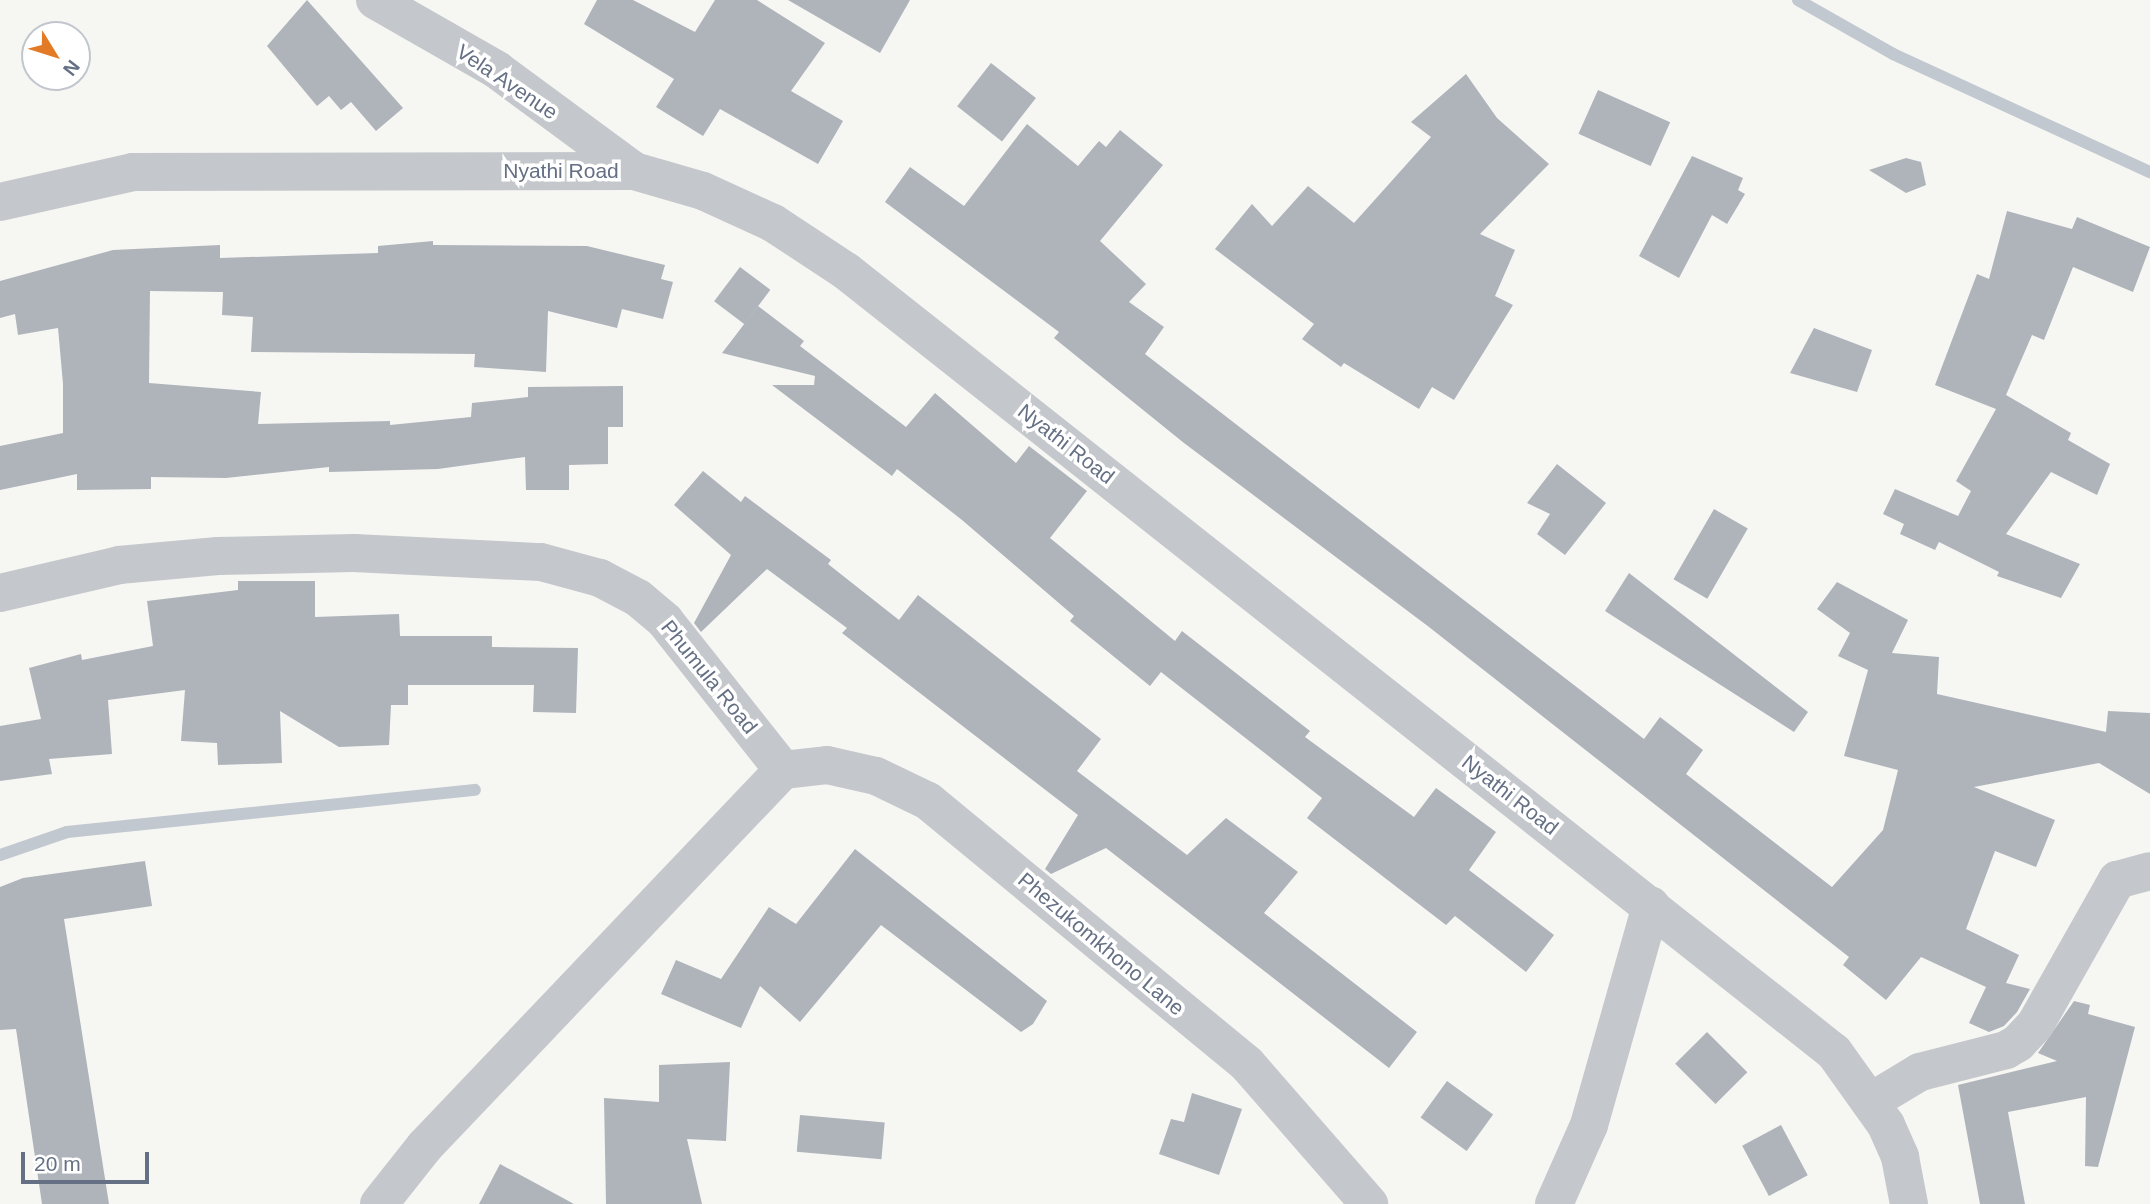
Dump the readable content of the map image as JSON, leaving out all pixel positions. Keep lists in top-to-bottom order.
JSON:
{
  "streets": {
    "street": [
      "Vela Avenue",
      "Nyathi Road",
      "Phumula Road",
      "Phezukomkhono Lane"
    ]
  },
  "crossings": [
    ["Vela Avenue", "Nyathi Road"],
    ["Phumula Road", "Phezukomkhono Lane"]
  ],
  "scale_bar": "20 m",
  "north": "bottom right"
}
